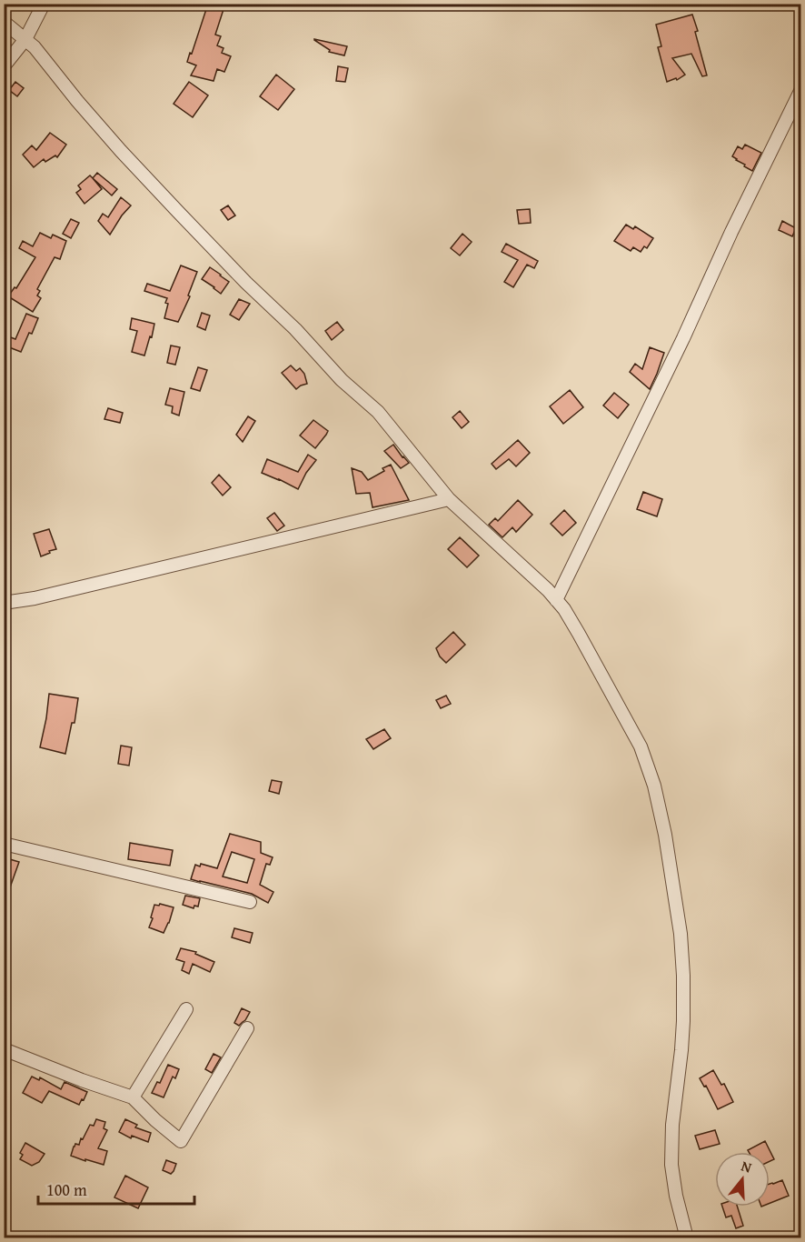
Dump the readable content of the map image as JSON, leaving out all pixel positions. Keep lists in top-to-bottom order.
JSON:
{
  "scale_bar": "100 m",
  "north": "top"
}
